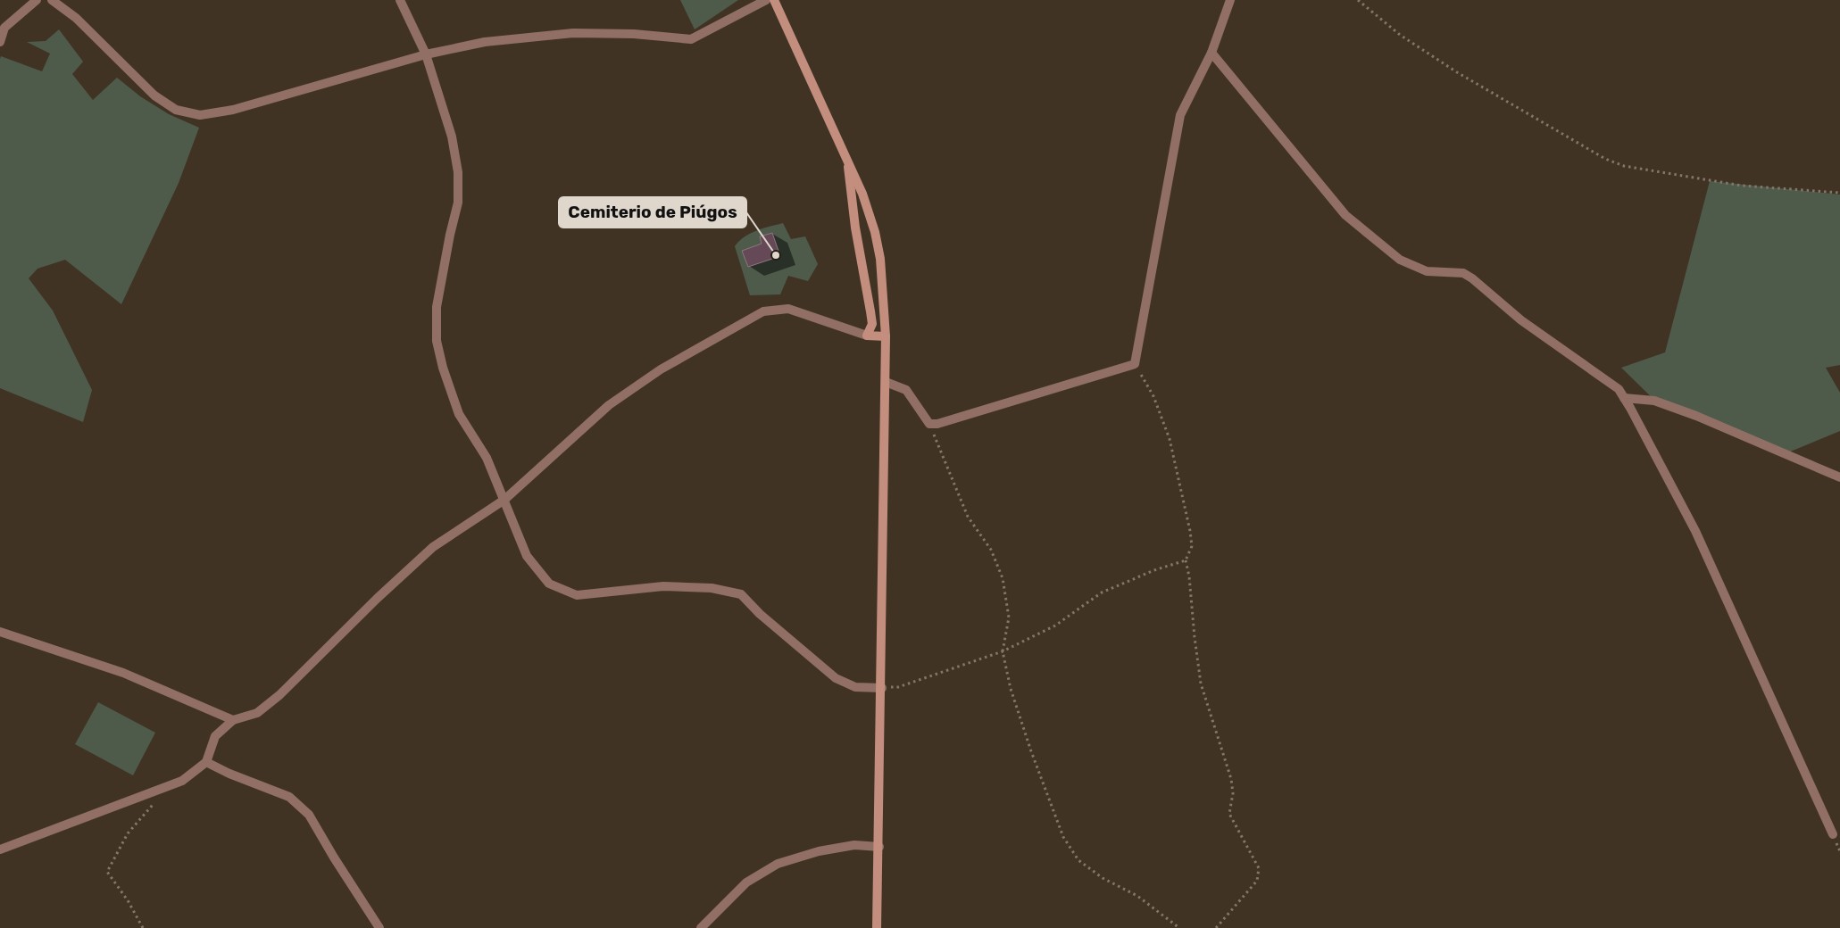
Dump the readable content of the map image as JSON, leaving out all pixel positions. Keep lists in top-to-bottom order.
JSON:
{
  "places": ["Cemiterio de Piúgos"]
}
